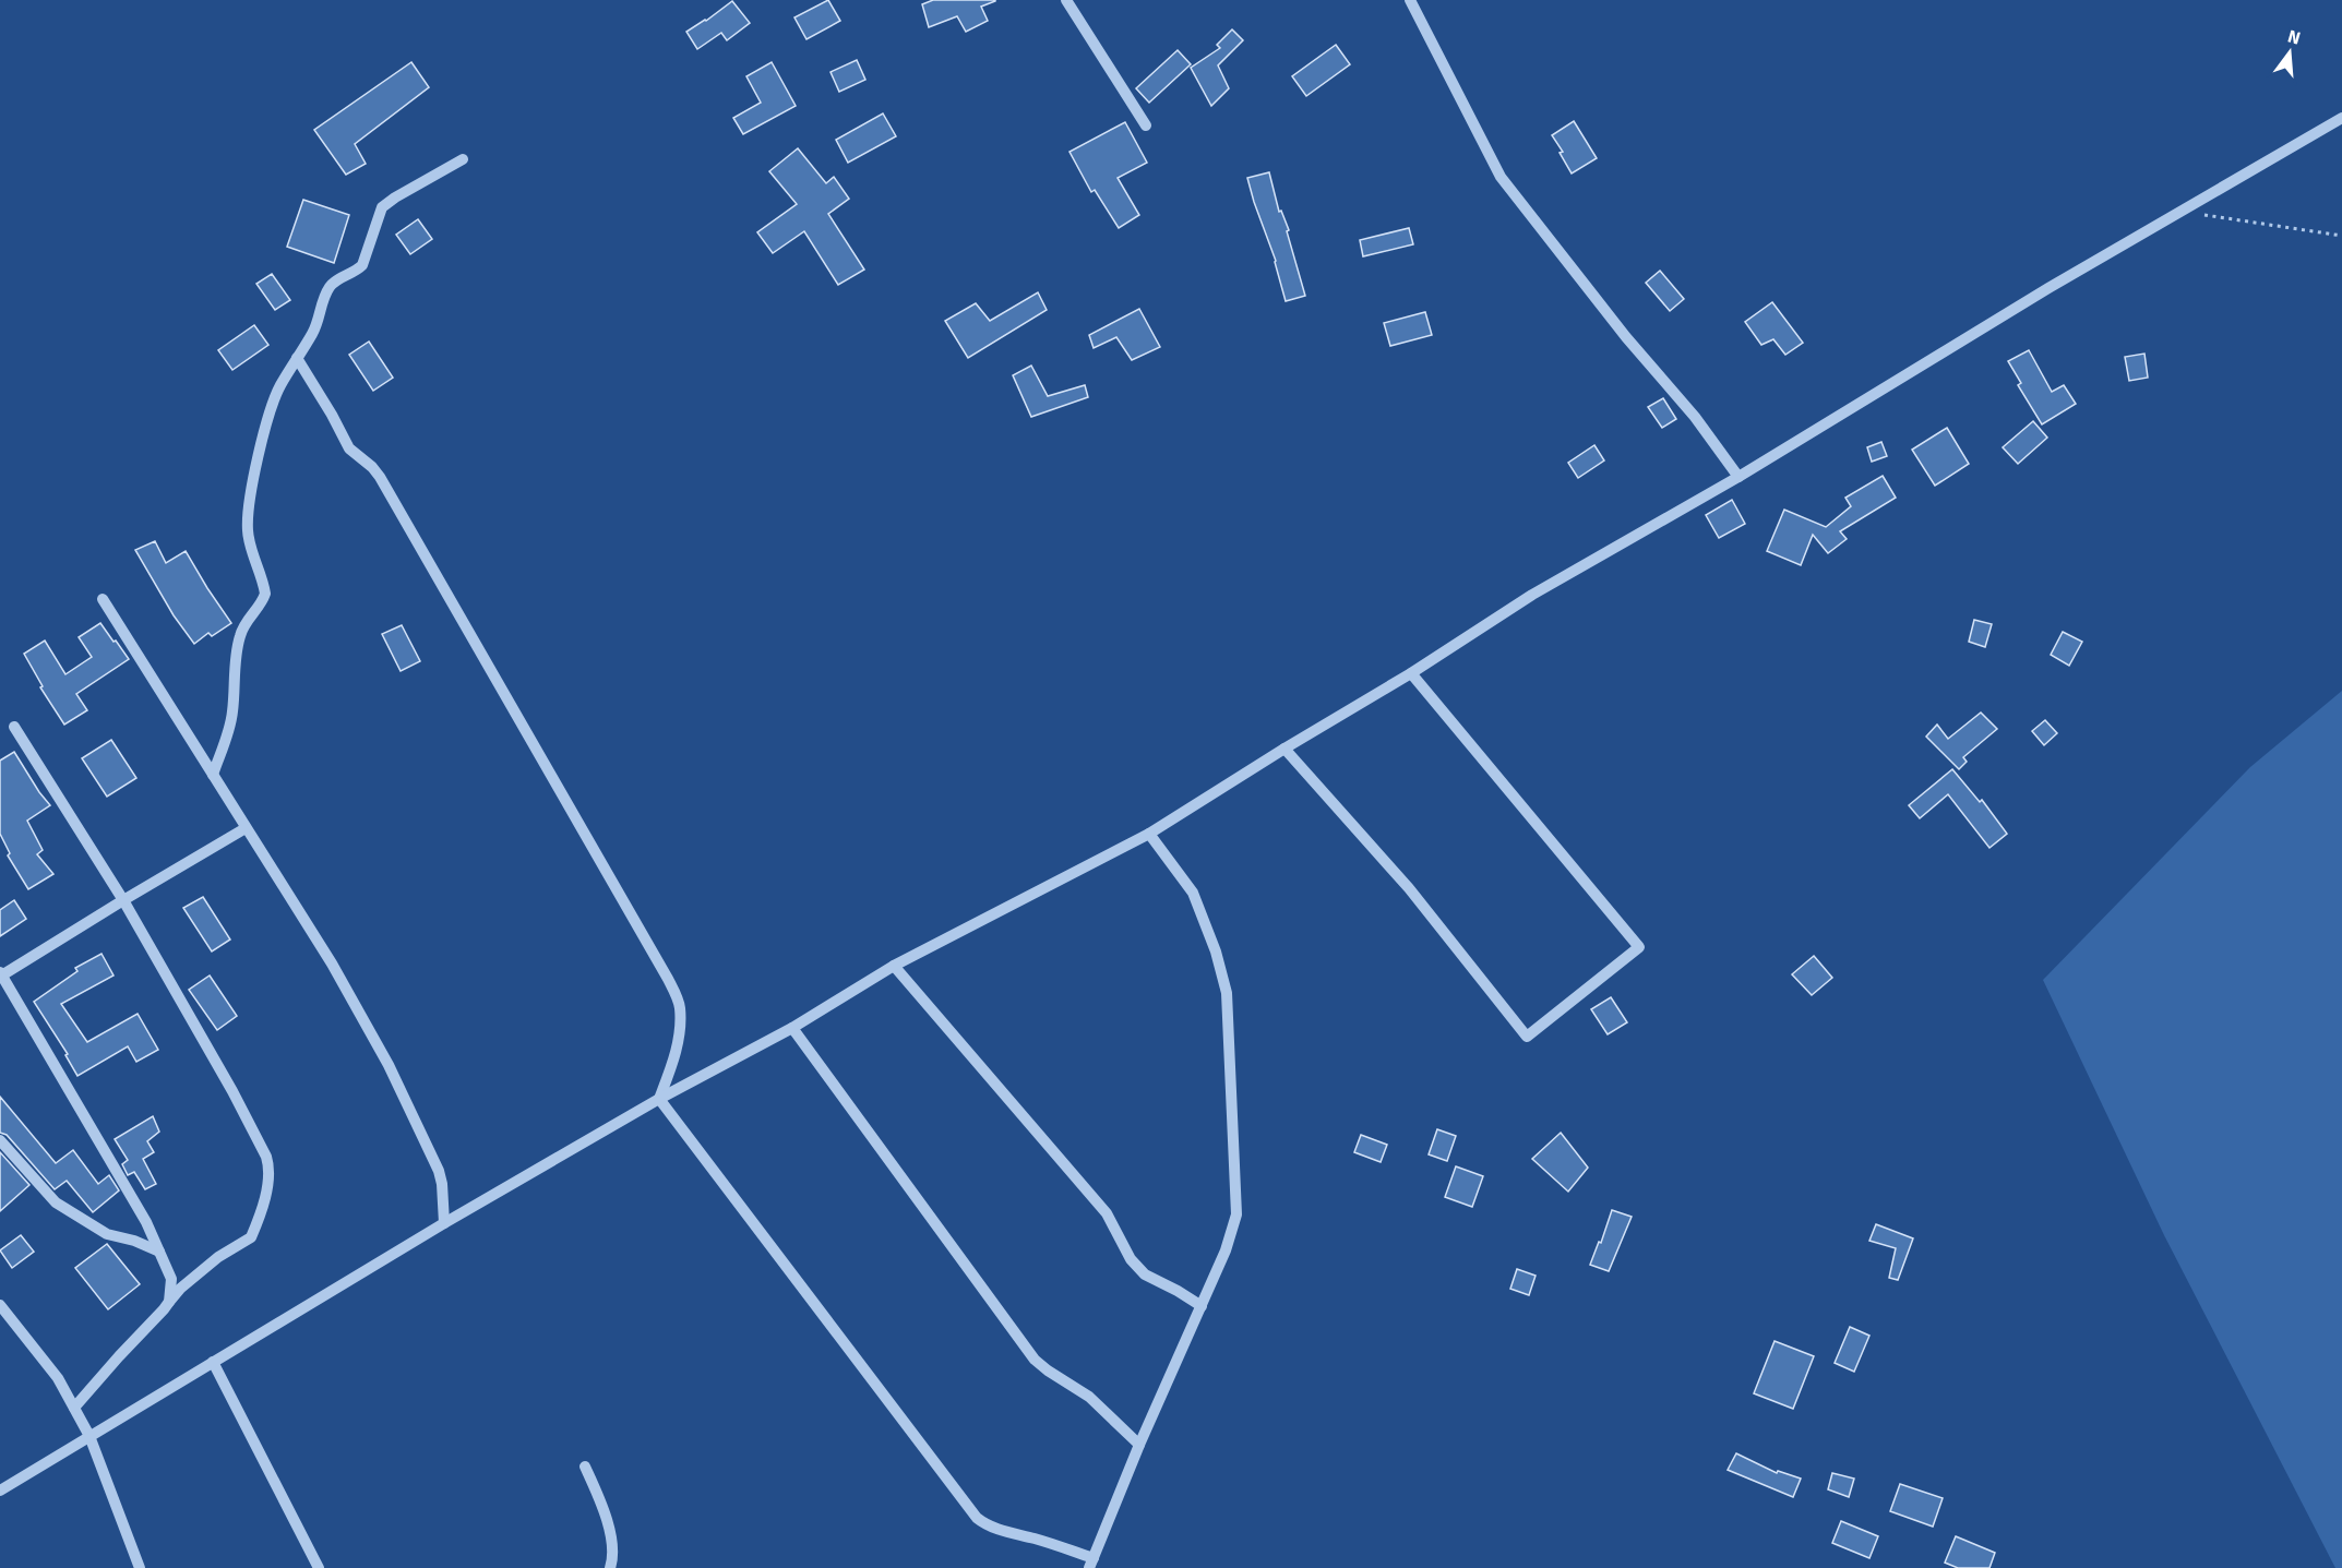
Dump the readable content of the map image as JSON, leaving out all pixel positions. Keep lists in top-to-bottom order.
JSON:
{
  "north": "top"
}
